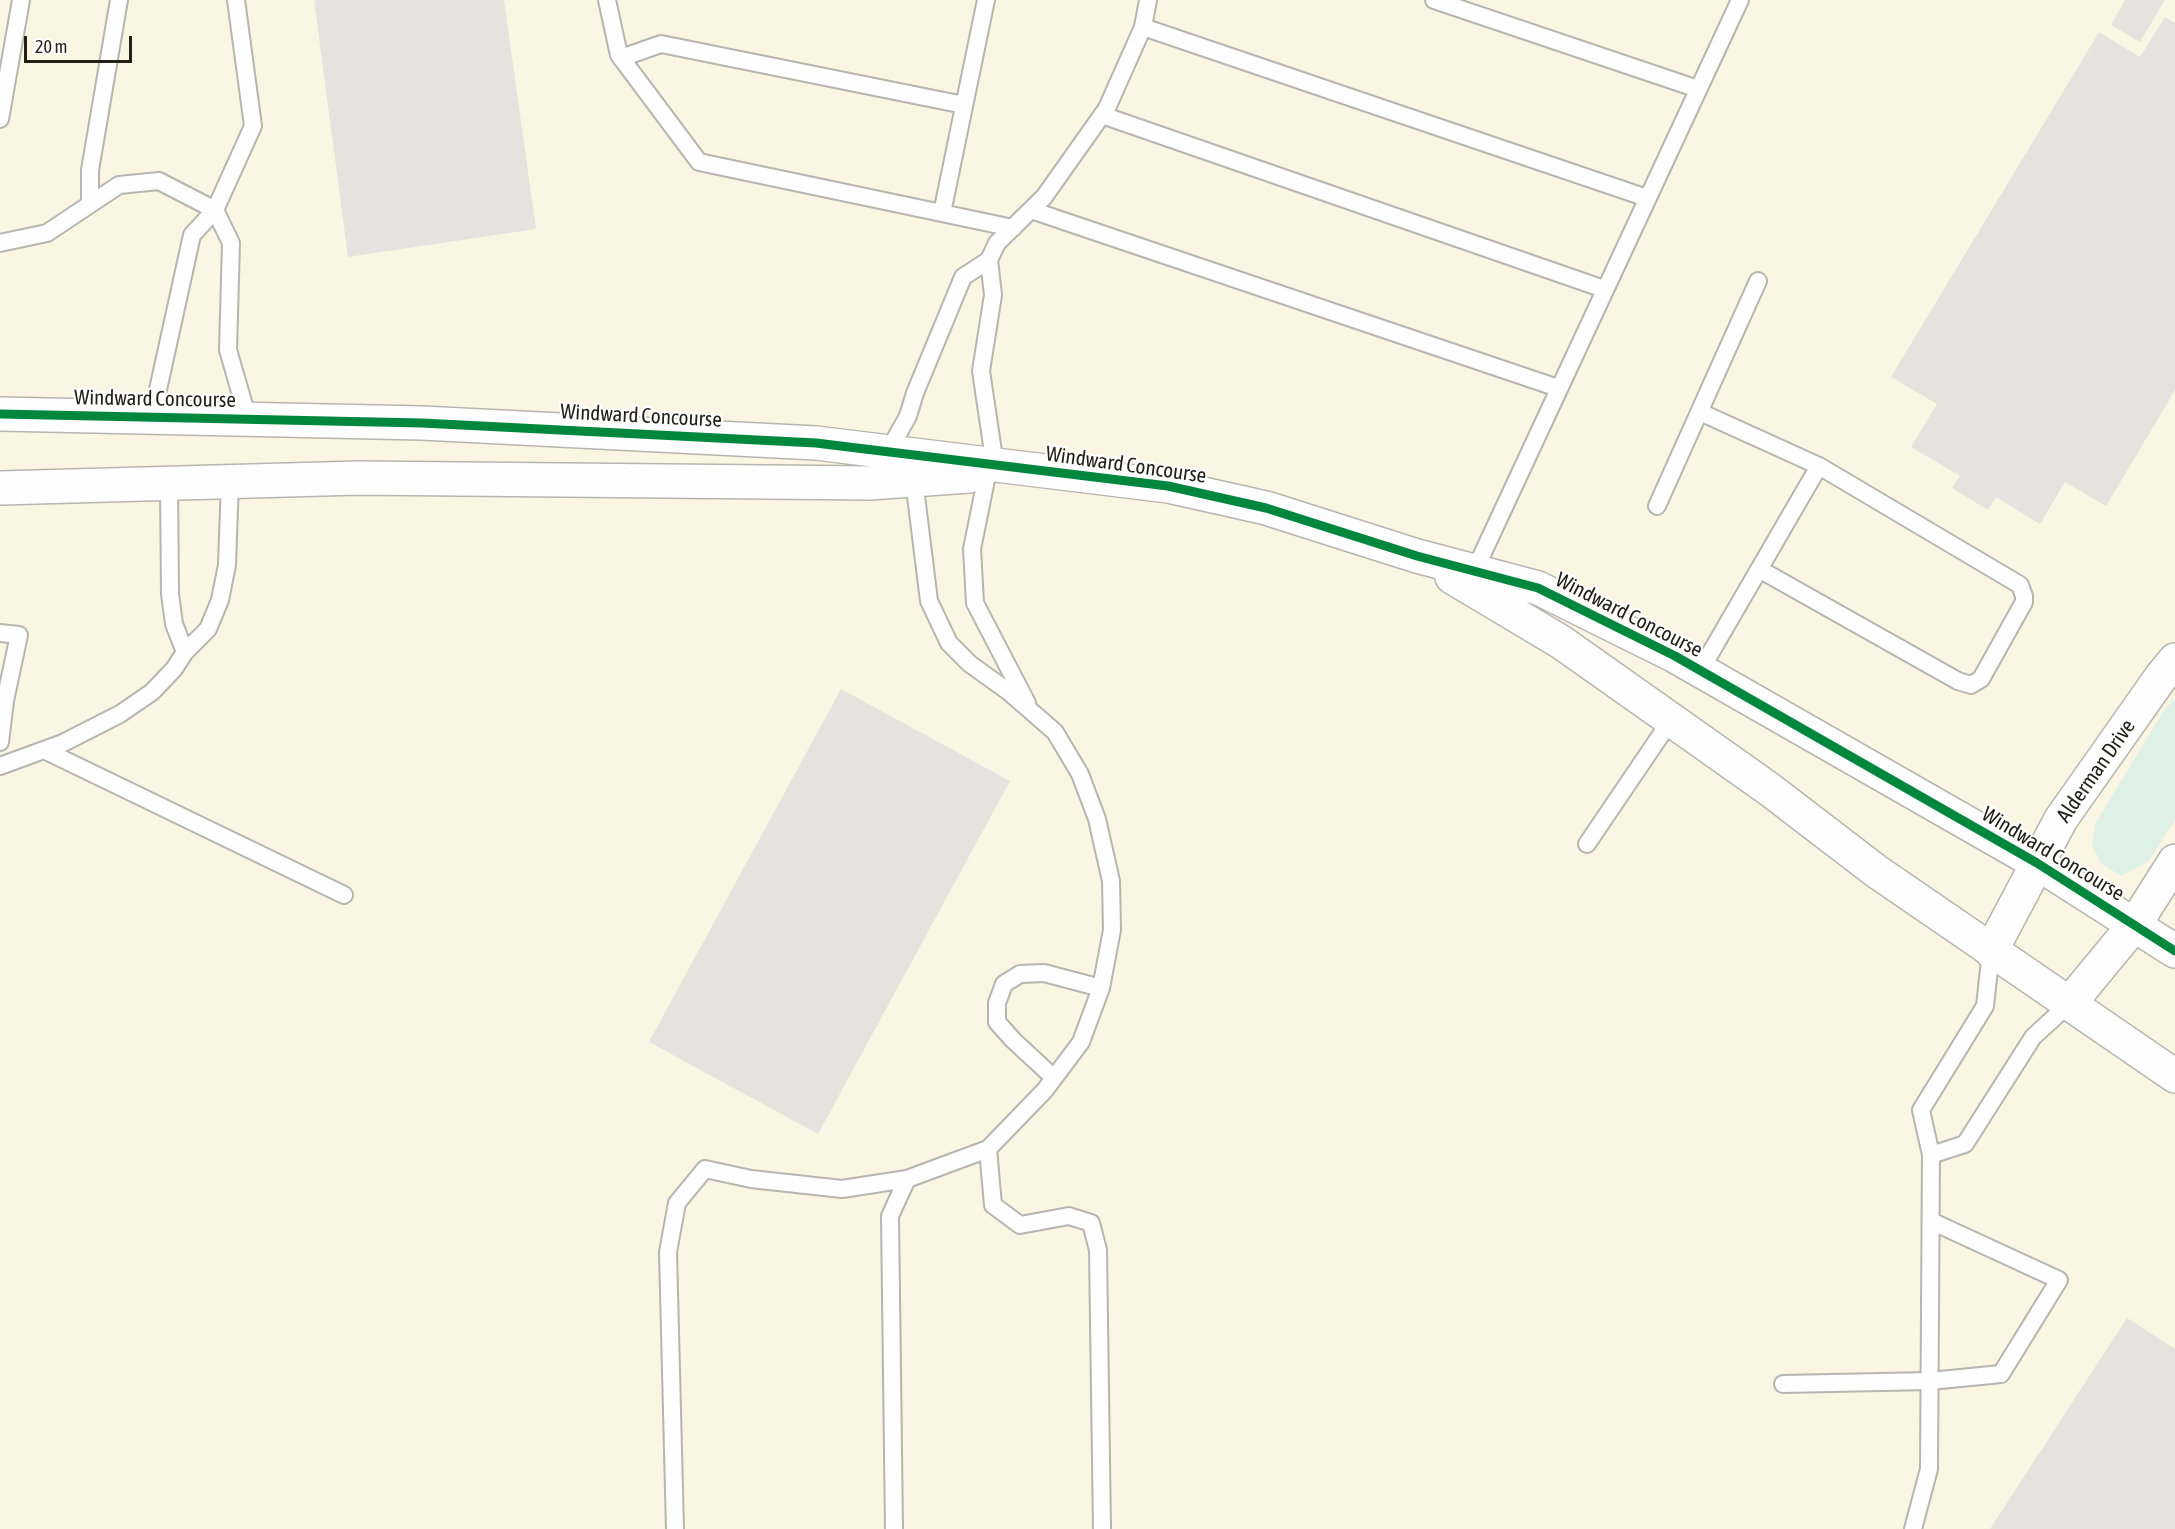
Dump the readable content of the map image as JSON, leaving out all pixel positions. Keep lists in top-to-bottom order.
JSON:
{
  "streets": {
    "street": ["Windward Concourse", "Alderman Drive"]
  },
  "crossings": [
    ["Windward Concourse", "Alderman Drive"]
  ],
  "scale_bar": "20 m"
}
